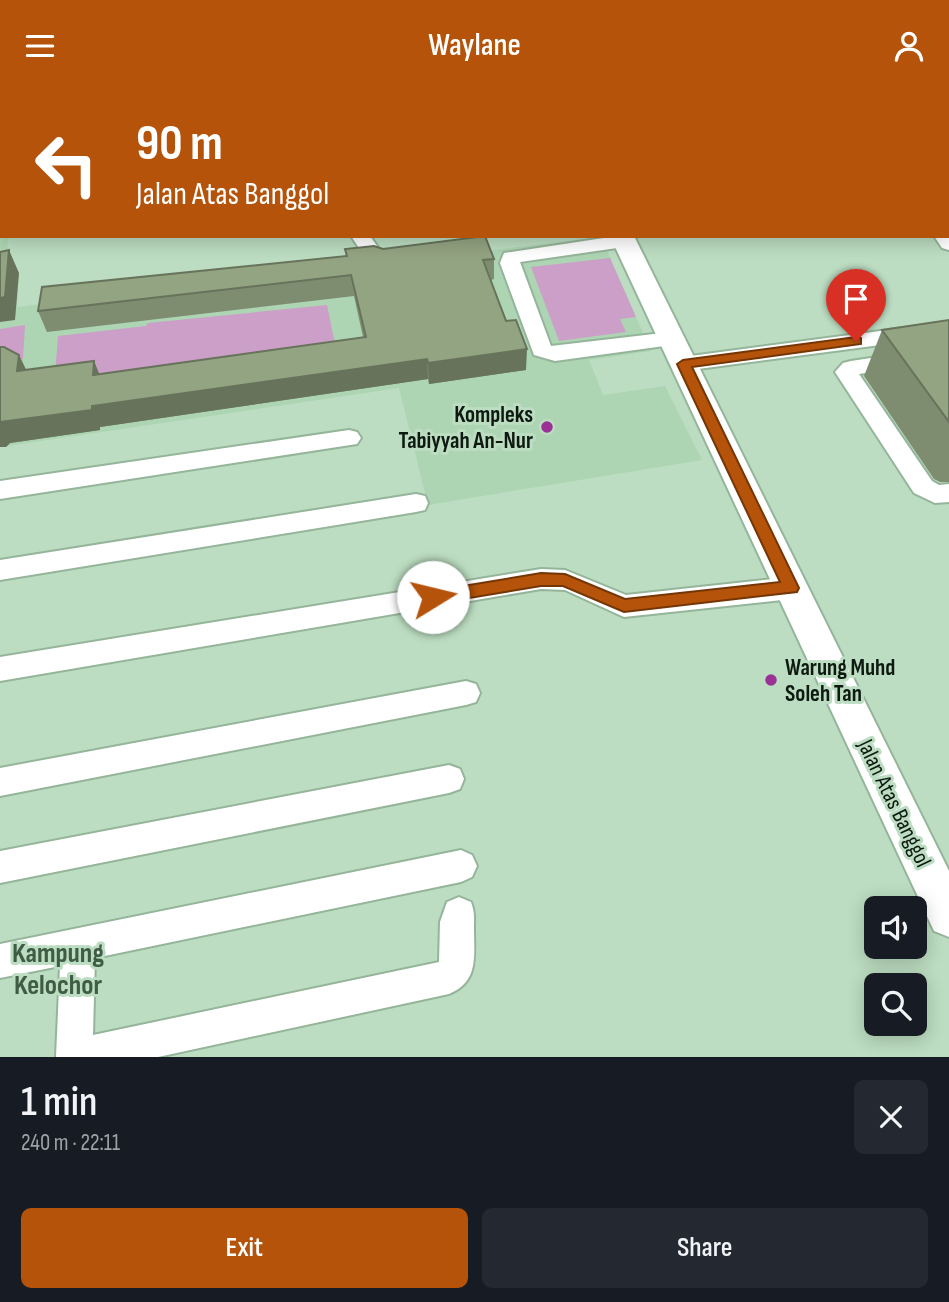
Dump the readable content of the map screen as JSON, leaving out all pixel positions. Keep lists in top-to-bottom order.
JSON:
{
  "streets": {
    "main road": ["Jalan Atas Banggol"]
  },
  "districts": ["Kampung Kelochor"],
  "places": ["Kompleks Tabiyyah An-Nur", "Warung Muhd Soleh Tan"],
  "page": {
    "header": "Waylane",
    "turn": ["90 m", "Jalan Atas Banggol"],
    "heading": ["1 min", "240 m · 22:11"],
    "buttons": ["Exit", "Share"]
  }
}
